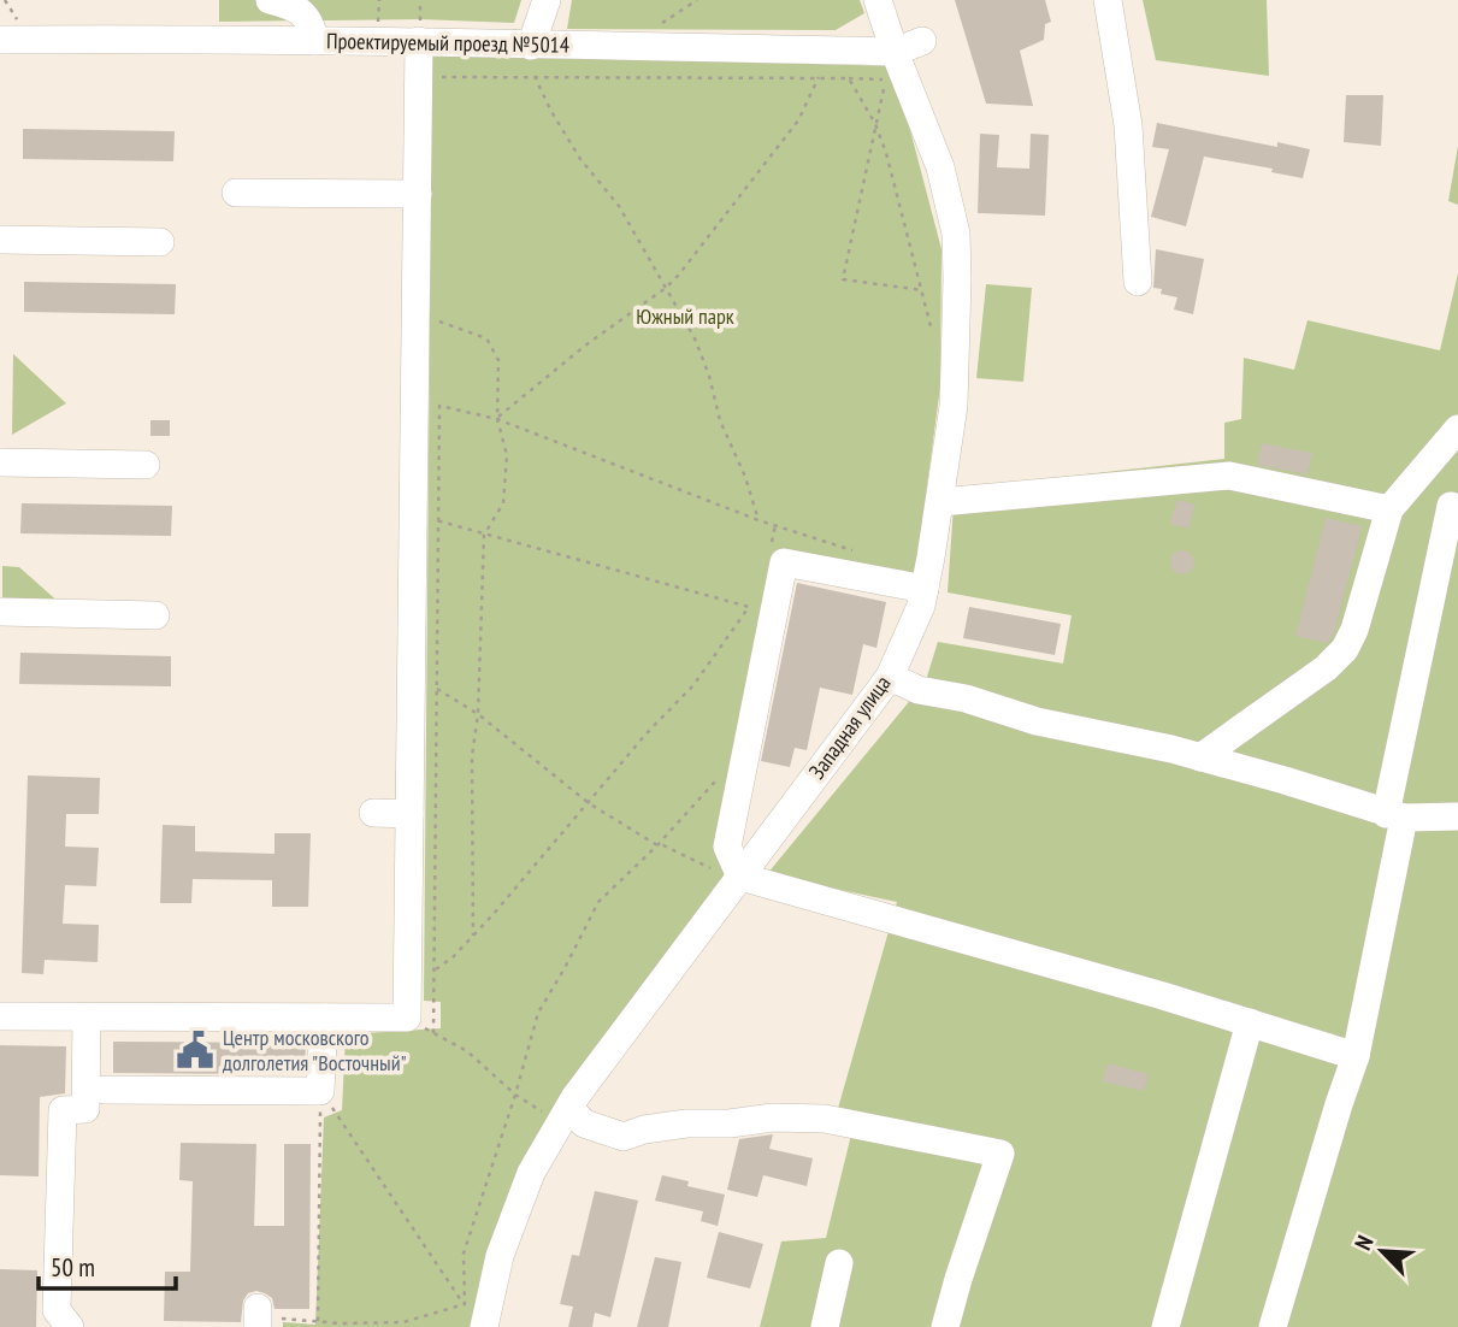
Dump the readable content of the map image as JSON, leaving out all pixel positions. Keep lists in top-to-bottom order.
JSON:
{
  "streets": {
    "street": ["Проектируемый проезд №5014", "Западная улица"]
  },
  "crossings": [
    ["Проектируемый проезд №5014", "Западная улица"]
  ],
  "parks": ["Южный парк"],
  "places": {
    "public building": ["Центр московского долголетия \"Восточный\""]
  },
  "scale_bar": "50 m",
  "north": "top left"
}
